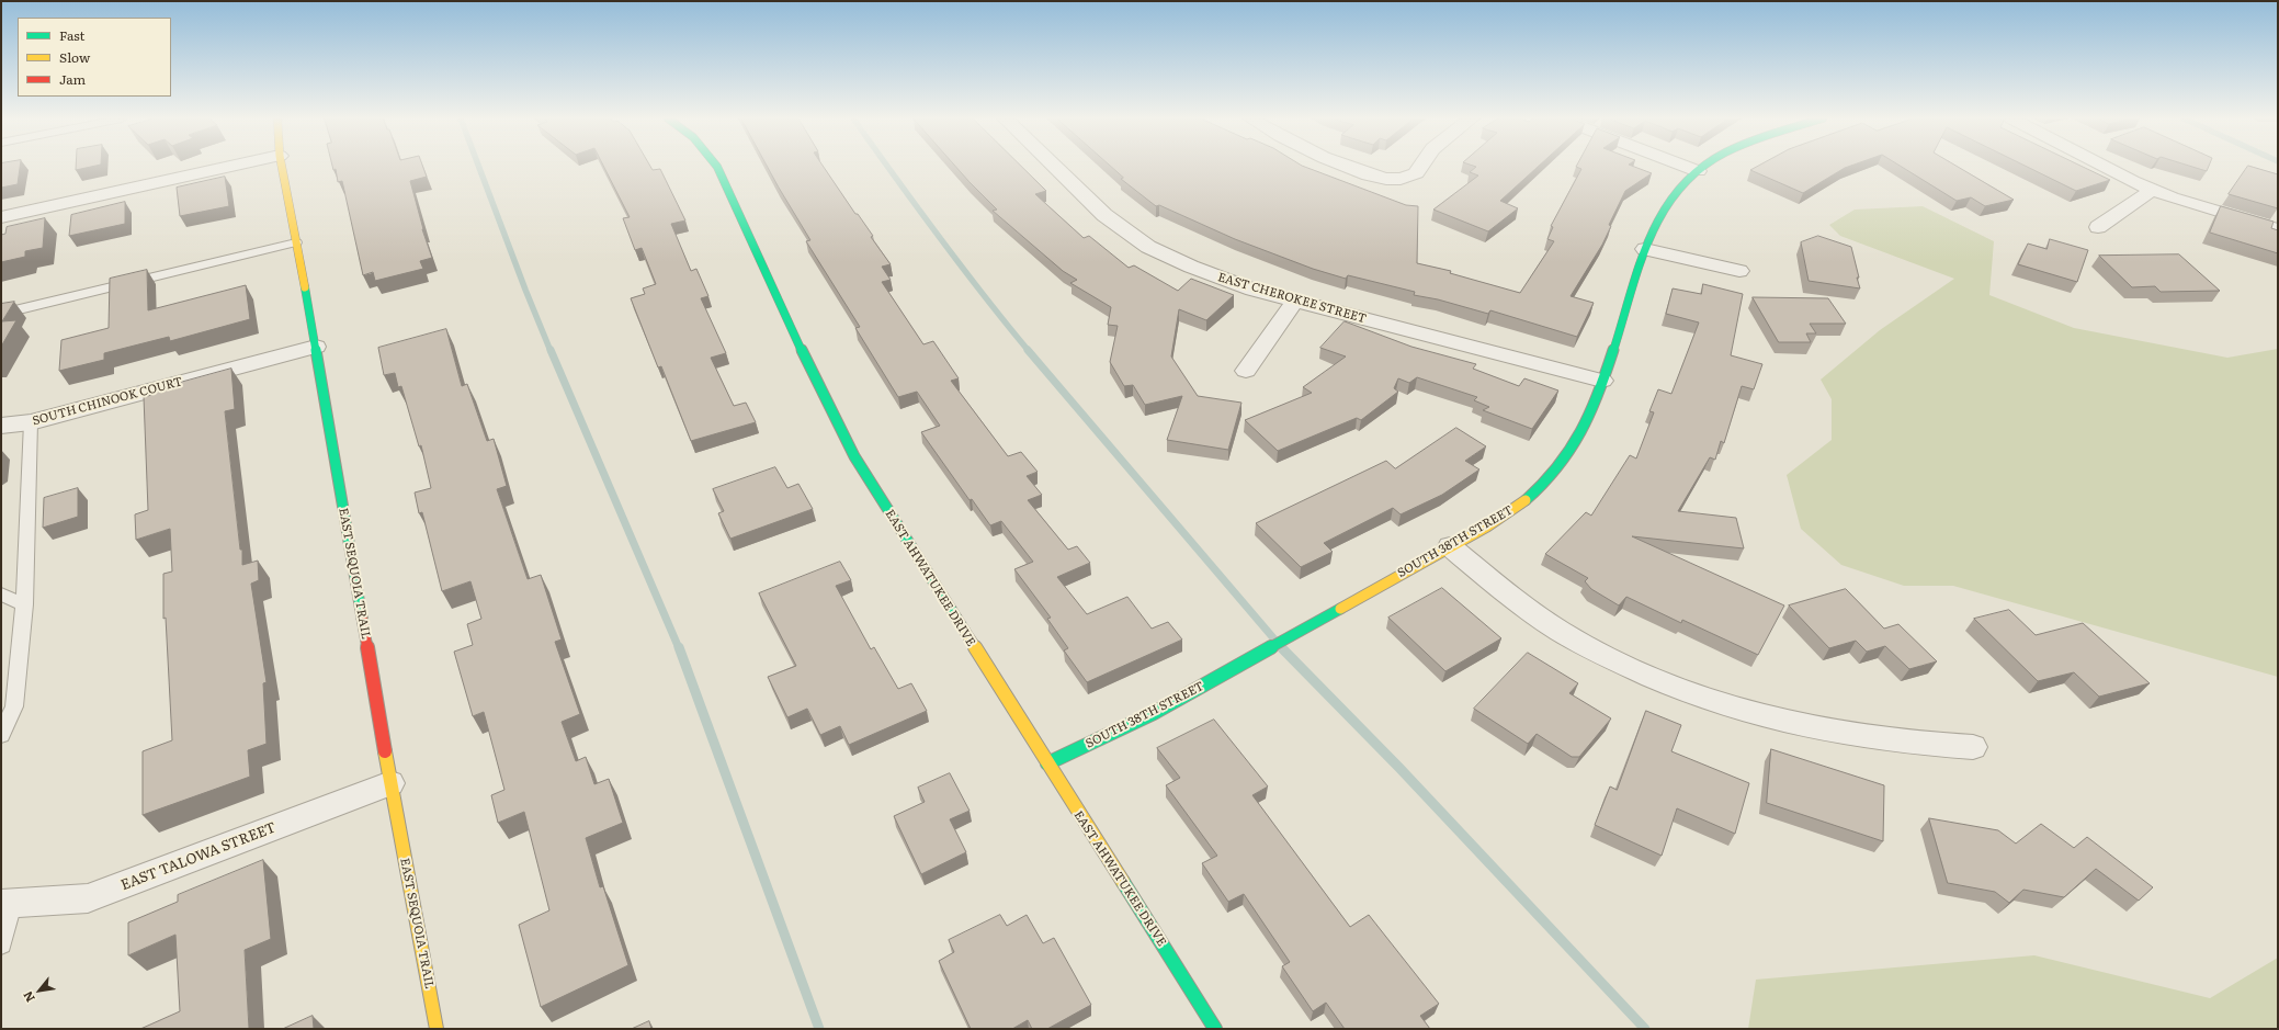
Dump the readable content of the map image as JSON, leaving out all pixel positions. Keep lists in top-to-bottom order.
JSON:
{
  "streets": {
    "street": [
      "EAST CHEROKEE STREET",
      "SOUTH CHINOOK COURT",
      "SOUTH 38TH STREET",
      "EAST SEQUOIA TRAIL",
      "EAST AHWATUKEE DRIVE",
      "EAST TALOWA STREET"
    ]
  },
  "crossings": [
    ["EAST CHEROKEE STREET", "SOUTH 38TH STREET"],
    ["SOUTH CHINOOK COURT", "EAST SEQUOIA TRAIL"],
    ["SOUTH 38TH STREET", "EAST AHWATUKEE DRIVE"],
    ["EAST SEQUOIA TRAIL", "EAST TALOWA STREET"]
  ],
  "legend": ["Fast", "Slow", "Jam"],
  "north": "bottom left"
}
